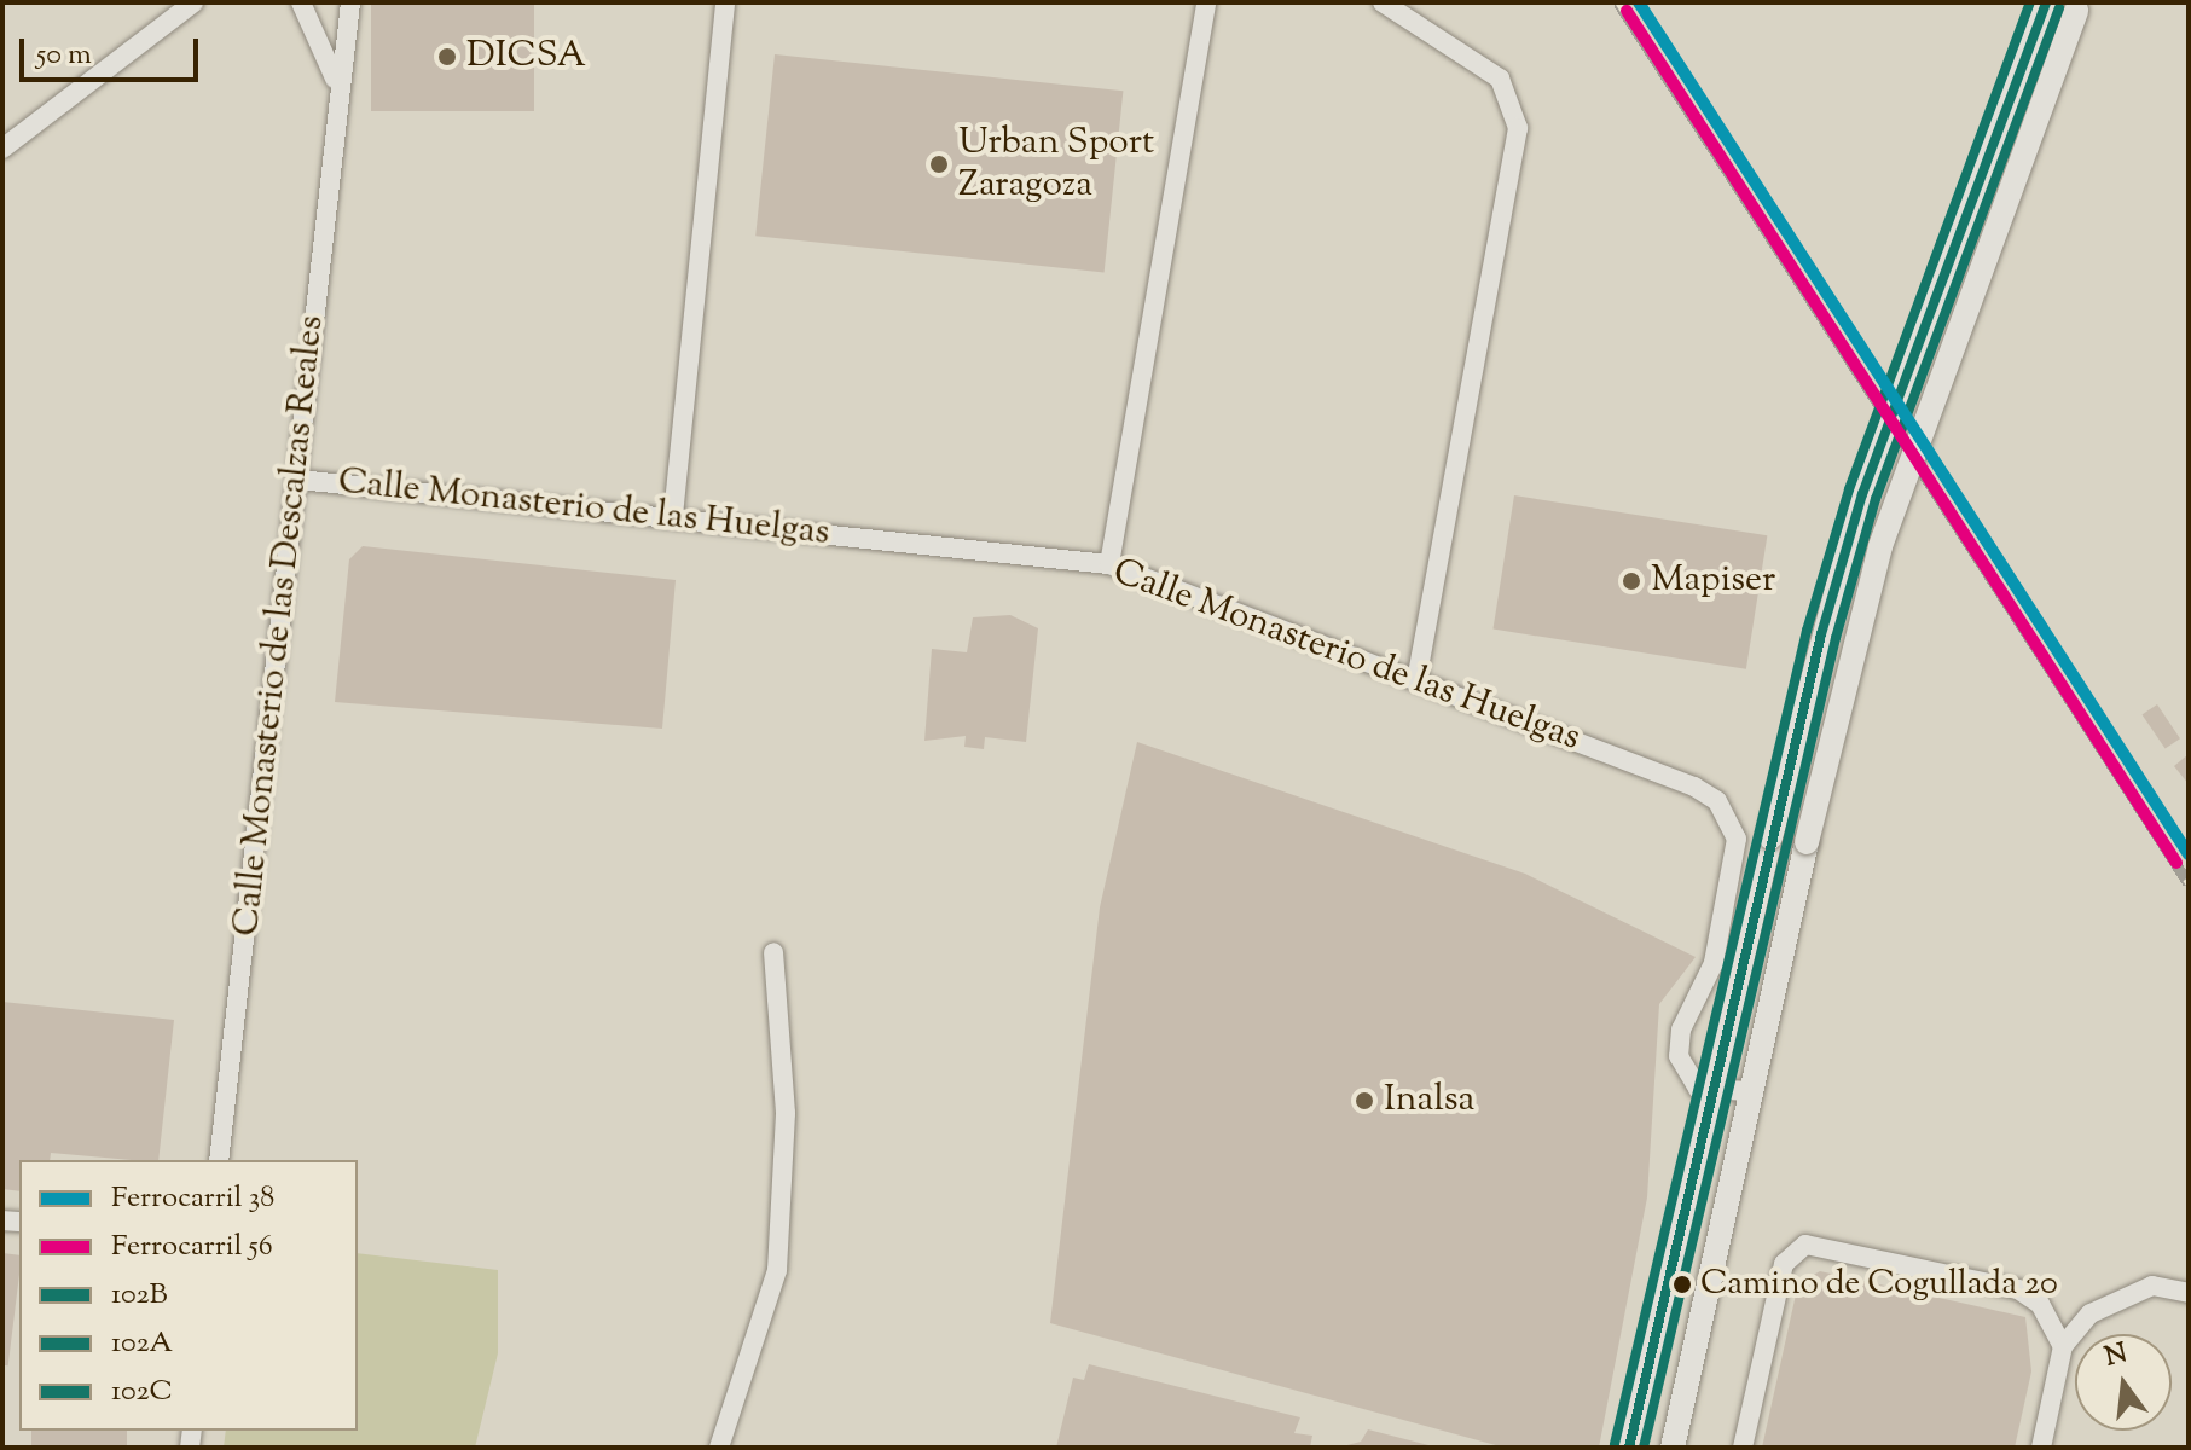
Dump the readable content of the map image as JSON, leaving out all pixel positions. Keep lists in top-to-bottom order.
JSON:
{
  "streets": {
    "street": ["Calle Monasterio de las Huelgas", "Calle Monasterio de las Descalzas Reales"]
  },
  "crossings": [
    ["Calle Monasterio de las Huelgas", "Calle Monasterio de las Descalzas Reales"]
  ],
  "places": [
    "DICSA",
    "Urban Sport Zaragoza",
    "Mapiser",
    "Inalsa",
    "Camino de Cogullada 20"
  ],
  "lines": [
    "rail line 38",
    "transit line 102B",
    "transit line 102C",
    "transit line 102A",
    "rail line 56"
  ],
  "legend": [
    "Ferrocarril 38",
    "Ferrocarril 56",
    "102B",
    "102A",
    "102C"
  ],
  "scale_bar": "50 m",
  "north": "top"
}
